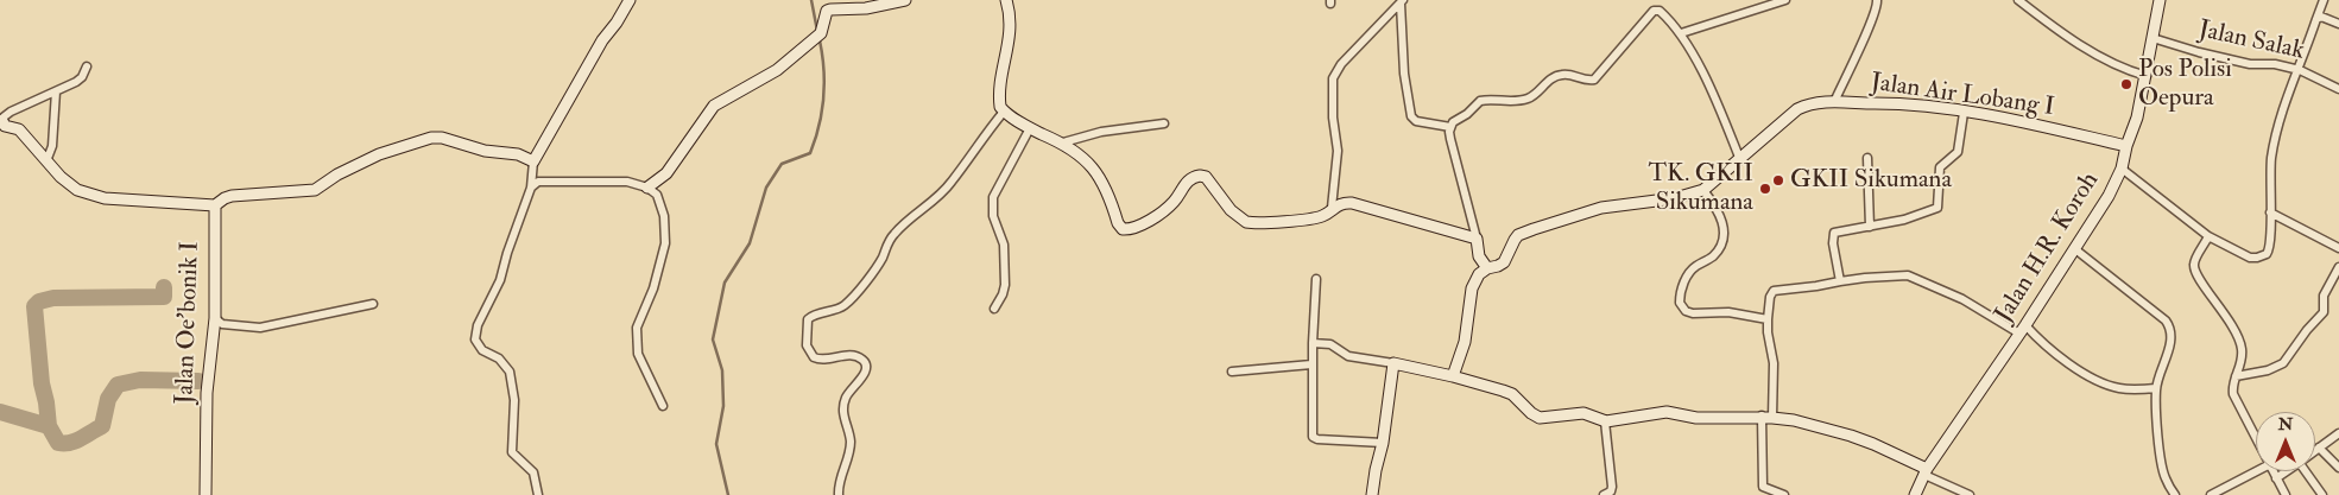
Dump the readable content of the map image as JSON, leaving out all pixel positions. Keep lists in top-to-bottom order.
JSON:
{
  "streets": {
    "street": [
      "Jalan Salak",
      "Jalan Air Lobang I",
      "Jalan H.R. Koroh",
      "Jalan Oe'bonik I"
    ]
  },
  "crossings": [
    ["Jalan Salak", "Jalan H.R. Koroh"],
    ["Jalan Air Lobang I", "Jalan H.R. Koroh"]
  ],
  "places": ["Pos Polisi Oepura", "GKII Sikumana", "TK. GKII Sikumana"],
  "north": "top"
}
